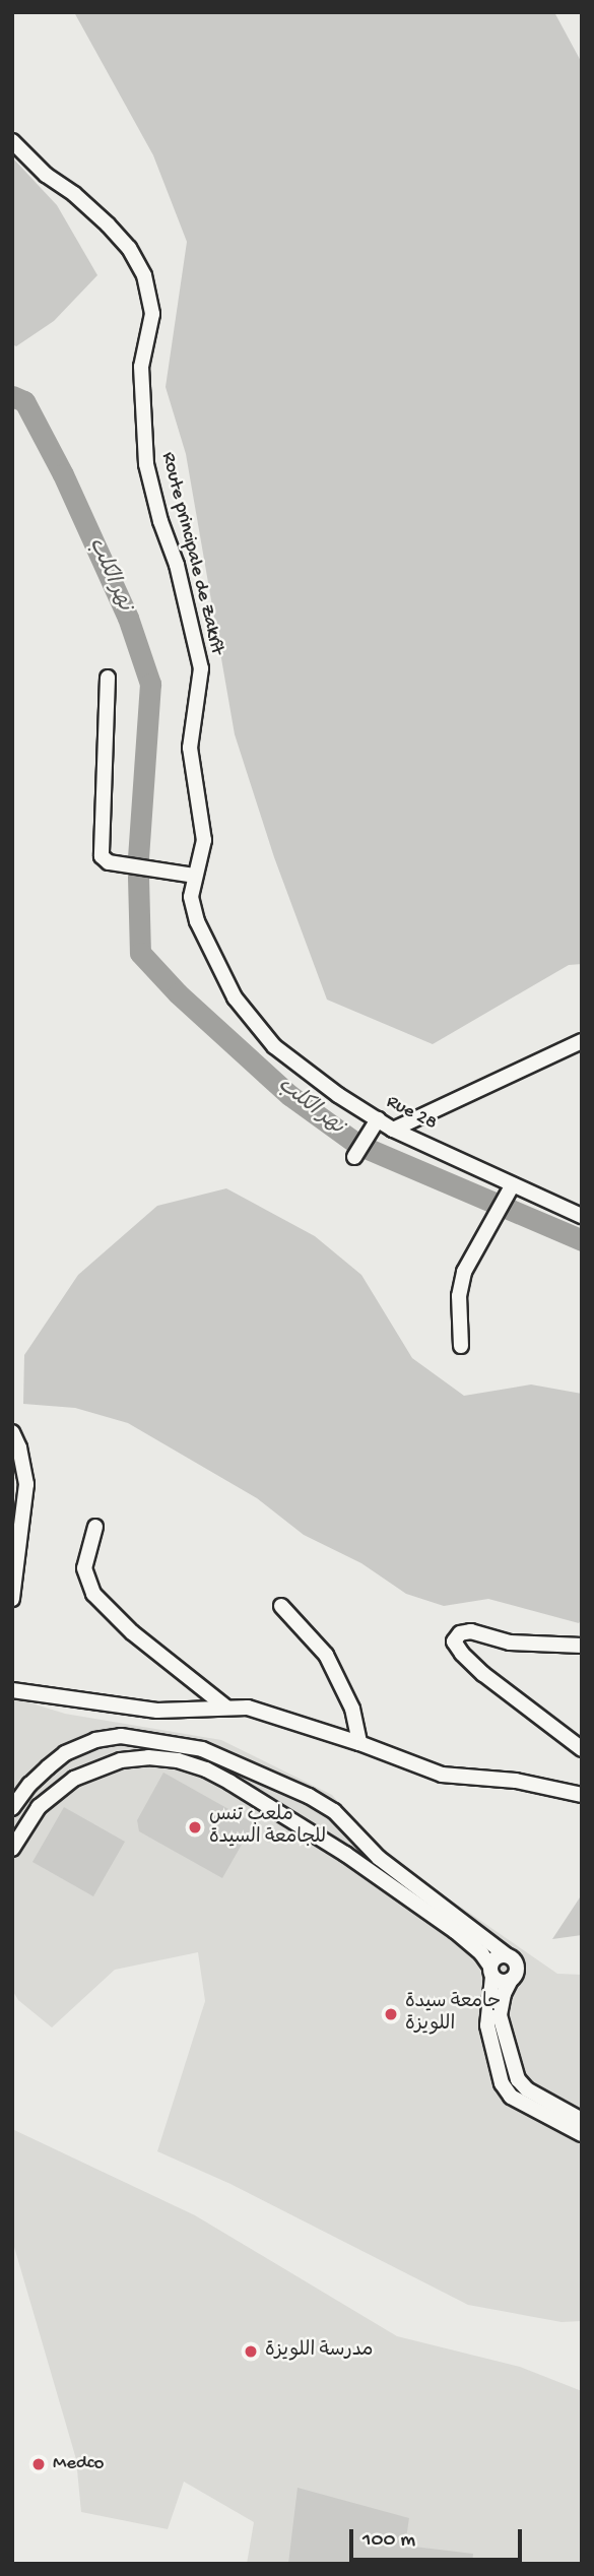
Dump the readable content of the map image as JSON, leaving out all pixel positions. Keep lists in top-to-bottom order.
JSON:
{
  "streets": {
    "street": ["Route principale de Zakrît", "Rue 28"]
  },
  "crossings": [
    ["Route principale de Zakrît", "Rue 28"]
  ],
  "water": ["نهر الكلب"],
  "places": [
    "ملعب تنس للجامعة السيدة",
    "جامعة سيدة اللويزة",
    "مدرسة اللويزة",
    "Medco"
  ],
  "scale_bar": "100 m"
}
